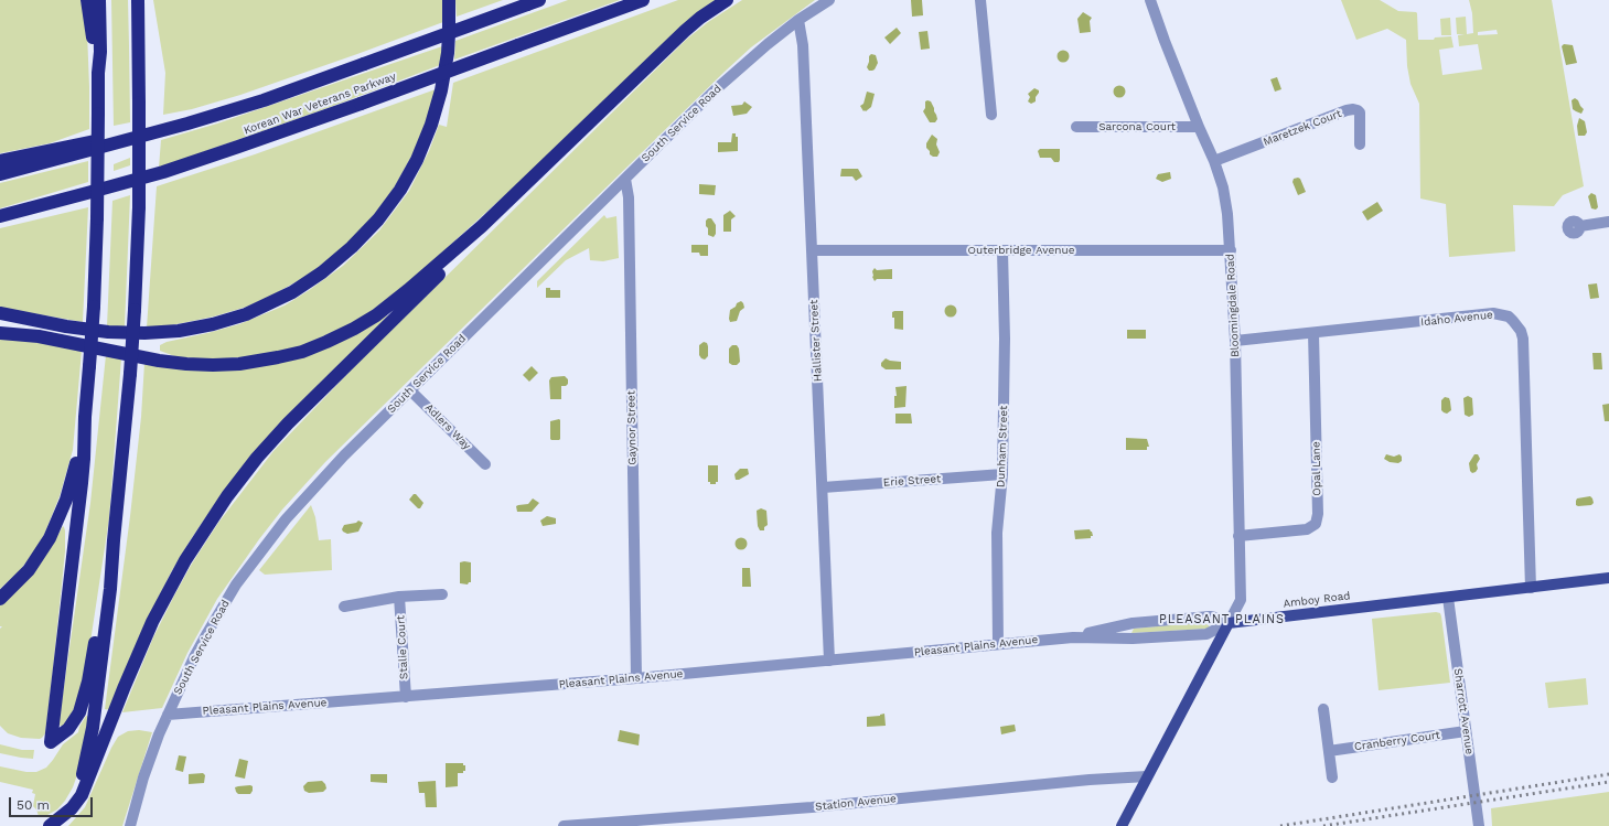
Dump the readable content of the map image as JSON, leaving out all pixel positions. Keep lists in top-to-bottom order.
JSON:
{
  "streets": {
    "highway": ["Korean War Veterans Parkway"],
    "main road": ["Amboy Road"],
    "street": [
      "South Service Road",
      "Sarcona Court",
      "Maretzek Court",
      "Outerbridge Avenue",
      "Bloomingdale Road",
      "Idaho Avenue",
      "Hallister Street",
      "Adlers Way",
      "Gaynor Street",
      "Dunham Street",
      "Opal Lane",
      "Erie Street",
      "Pleasant Plains Avenue",
      "Stalie Court",
      "Sharrott Avenue",
      "Cranberry Court",
      "Station Avenue"
    ]
  },
  "crossings": [
    ["South Service Road", "Hallister Street"],
    ["South Service Road", "Adlers Way"],
    ["South Service Road", "Gaynor Street"],
    ["South Service Road", "Pleasant Plains Avenue"],
    ["Sarcona Court", "Bloomingdale Road"],
    ["Maretzek Court", "Bloomingdale Road"],
    ["Outerbridge Avenue", "Bloomingdale Road"],
    ["Outerbridge Avenue", "Hallister Street"],
    ["Outerbridge Avenue", "Dunham Street"],
    ["Bloomingdale Road", "Idaho Avenue"],
    ["Bloomingdale Road", "Opal Lane"],
    ["Bloomingdale Road", "Amboy Road"],
    ["Bloomingdale Road", "Pleasant Plains Avenue"],
    ["Idaho Avenue", "Opal Lane"],
    ["Idaho Avenue", "Amboy Road"],
    ["Hallister Street", "Erie Street"],
    ["Hallister Street", "Pleasant Plains Avenue"],
    ["Gaynor Street", "Pleasant Plains Avenue"],
    ["Dunham Street", "Erie Street"],
    ["Dunham Street", "Pleasant Plains Avenue"],
    ["Amboy Road", "Pleasant Plains Avenue"],
    ["Amboy Road", "Sharrott Avenue"],
    ["Pleasant Plains Avenue", "Stalie Court"],
    ["Sharrott Avenue", "Cranberry Court"]
  ],
  "districts": ["PLEASANT PLAINS"],
  "scale_bar": "50 m"
}
